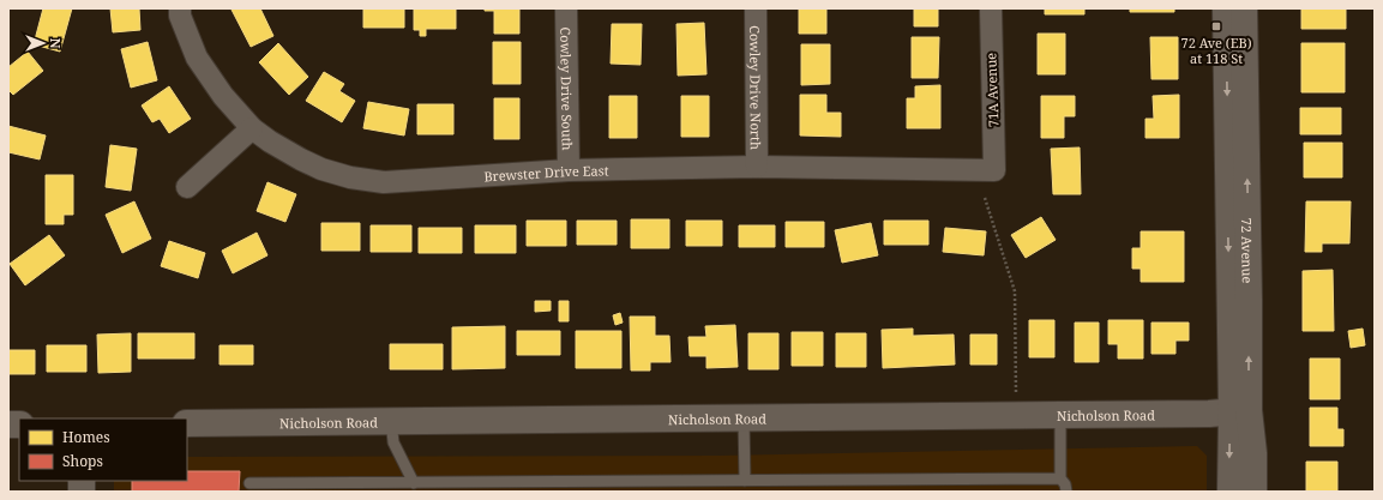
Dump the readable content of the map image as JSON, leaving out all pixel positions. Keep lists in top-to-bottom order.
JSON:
{
  "streets": {
    "street": [
      "Cowley Drive North",
      "Cowley Drive South",
      "71A Avenue",
      "Brewster Drive East",
      "72 Avenue",
      "Nicholson Road"
    ]
  },
  "crossings": [
    ["Cowley Drive North", "Brewster Drive East"],
    ["Cowley Drive South", "Brewster Drive East"],
    ["71A Avenue", "Brewster Drive East"],
    ["72 Avenue", "Nicholson Road"]
  ],
  "places": {
    "transit": ["72 Ave (EB) at 118 St"]
  },
  "legend": ["Homes", "Shops"],
  "north": "right"
}
